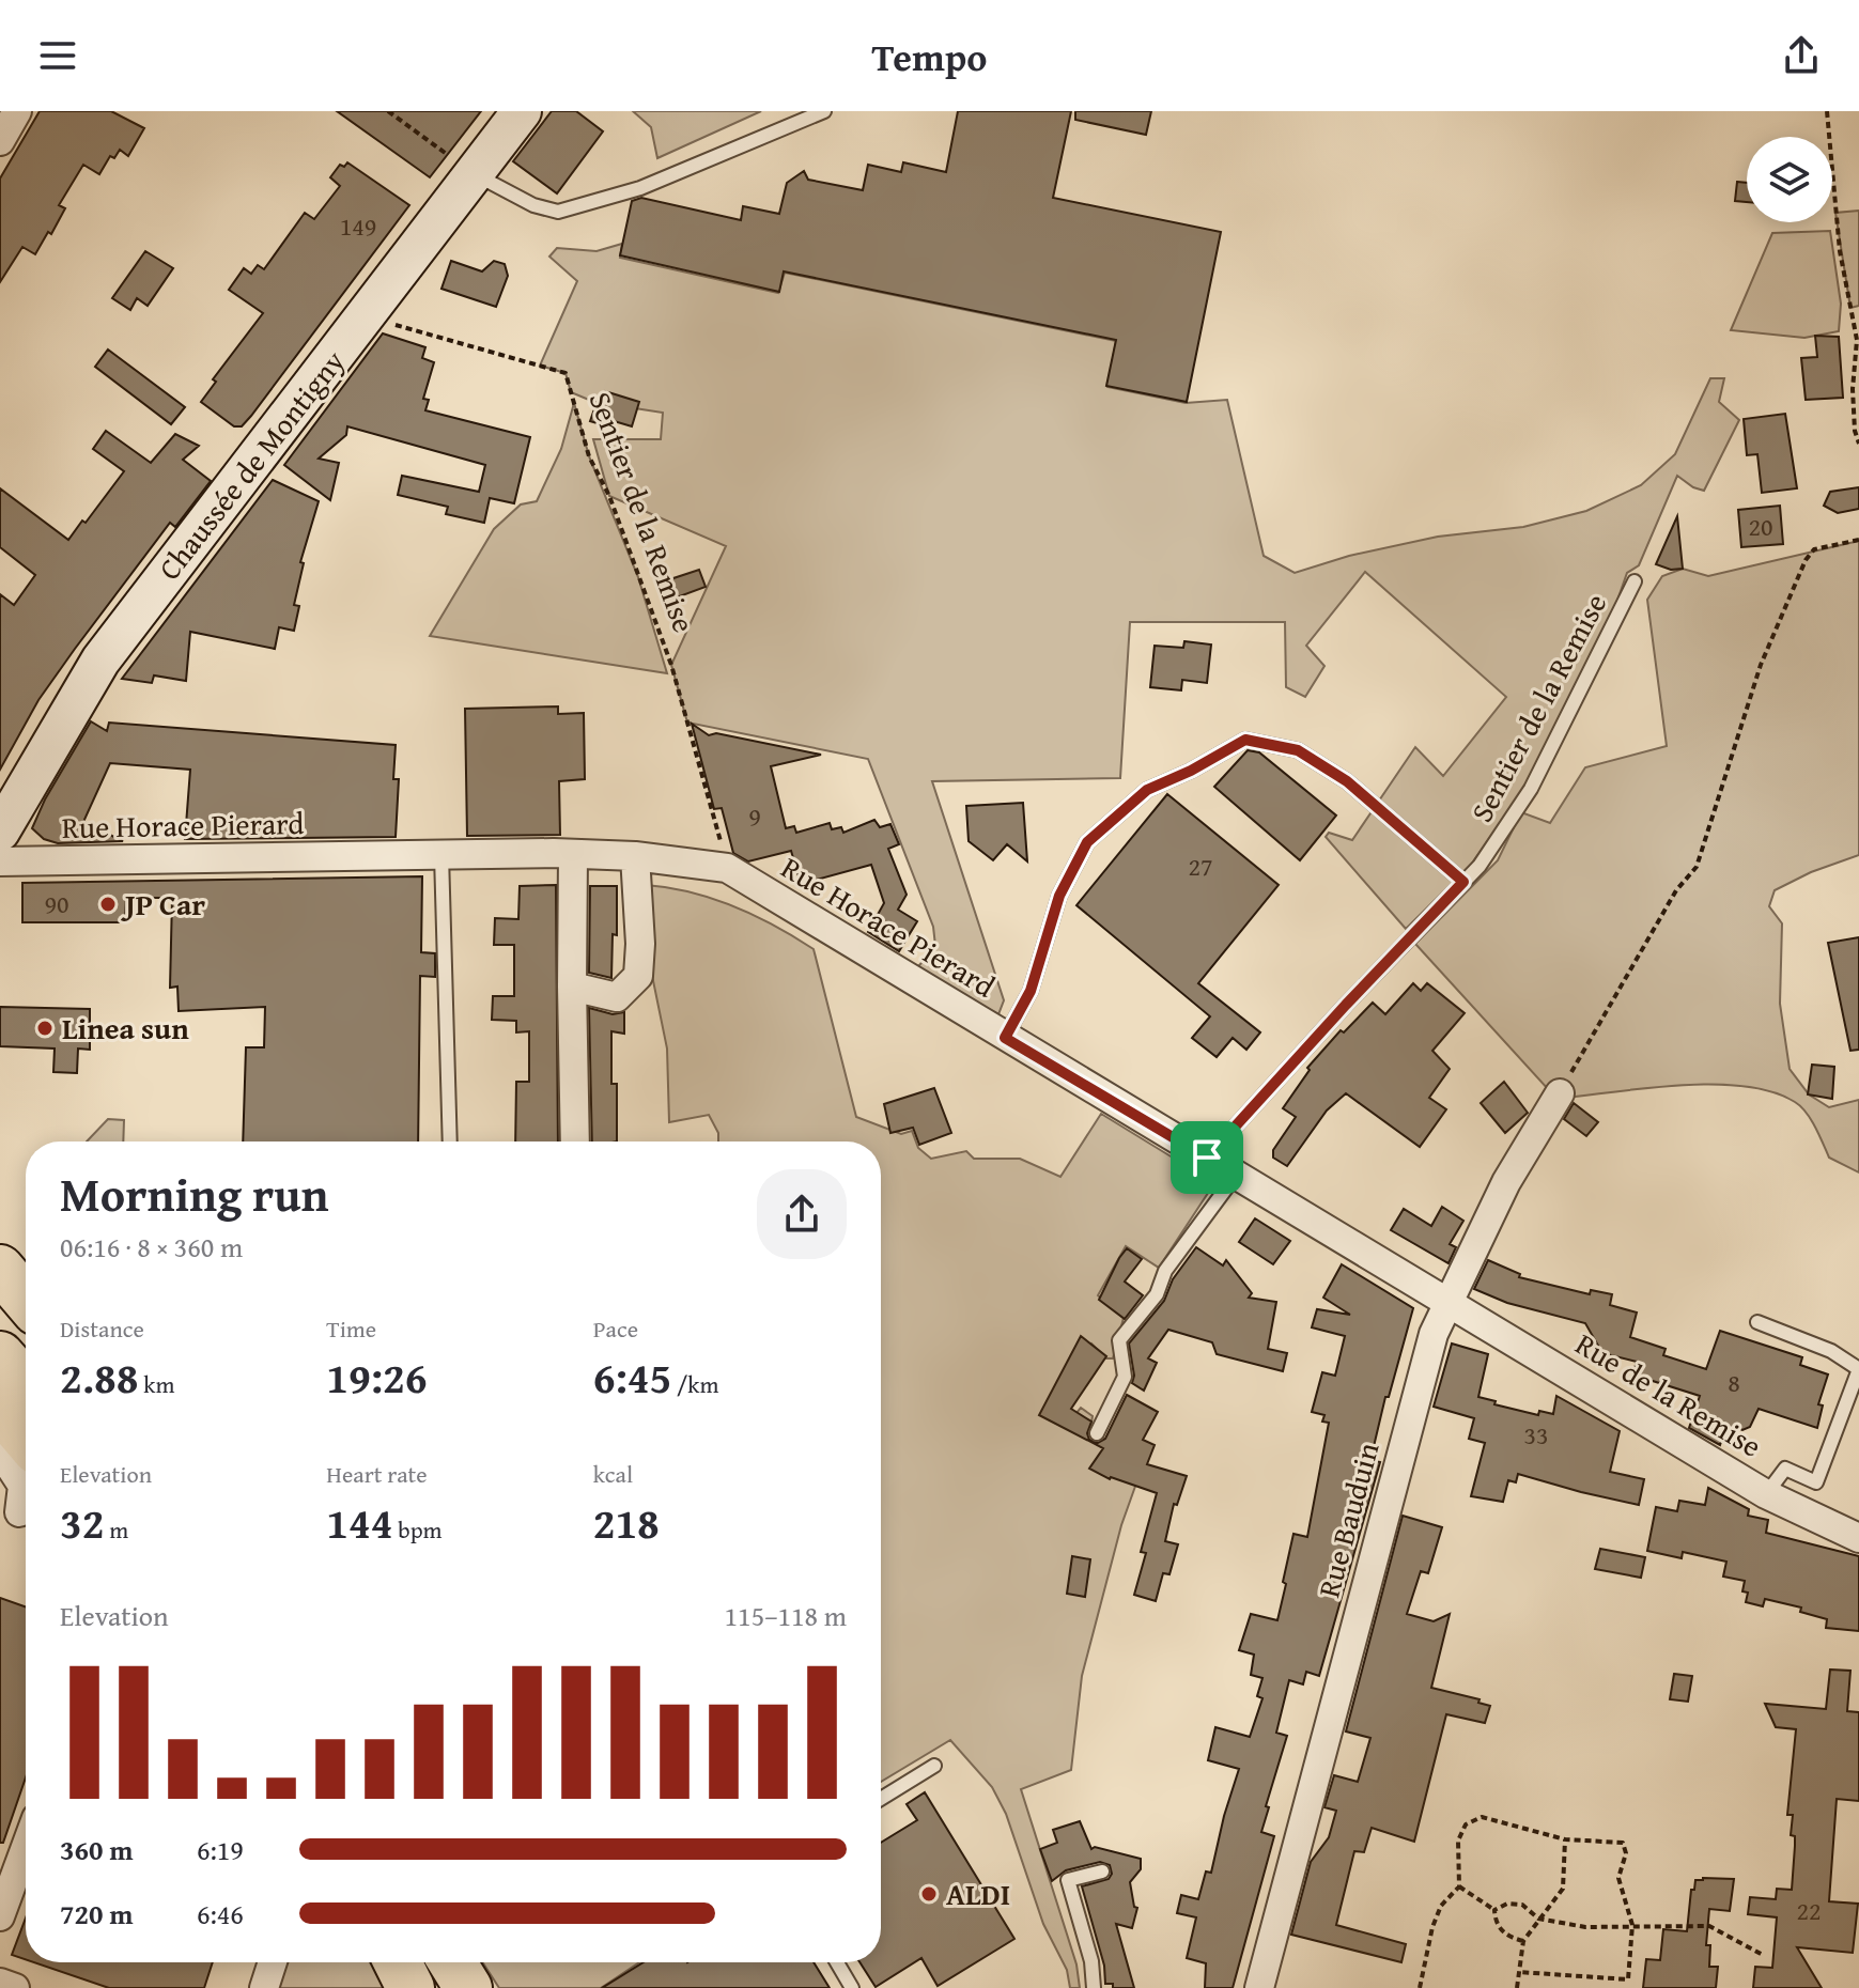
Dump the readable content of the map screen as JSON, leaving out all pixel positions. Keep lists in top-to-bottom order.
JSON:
{
  "streets": {
    "main road": ["Chaussée de Montigny"],
    "street": ["Rue Horace Pierard", "Rue de la Remise", "Rue Bauduin"],
    "lane": ["Sentier de la Remise"]
  },
  "crossings": [
    ["Chaussée de Montigny", "Sentier de la Remise"],
    ["Sentier de la Remise", "Rue Horace Pierard"],
    ["Rue Horace Pierard", "Rue de la Remise"],
    ["Rue Horace Pierard", "Rue Bauduin"],
    ["Rue de la Remise", "Rue Bauduin"]
  ],
  "places": ["JP Car", "Linea sun", "ALDI"],
  "house_numbers": [
    "149",
    "20",
    "9",
    "27",
    "90",
    "8",
    "33",
    "22"
  ],
  "page": {
    "header": "Tempo",
    "heading": ["Morning run", "06:16 · 8 × 360 m"],
    "stats": [
      ["Distance", "2.88 km"],
      ["Time", "19:26"],
      ["Pace", "6:45 /km"],
      ["Elevation", "32 m"],
      ["Heart rate", "144 bpm"],
      ["kcal", "218"]
    ],
    "chart": ["Elevation", "115–118 m"],
    "list": [
      {
        "name": "360 m",
        "note": "6:19"
      },
      {
        "name": "720 m",
        "note": "6:46"
      }
    ]
  }
}
